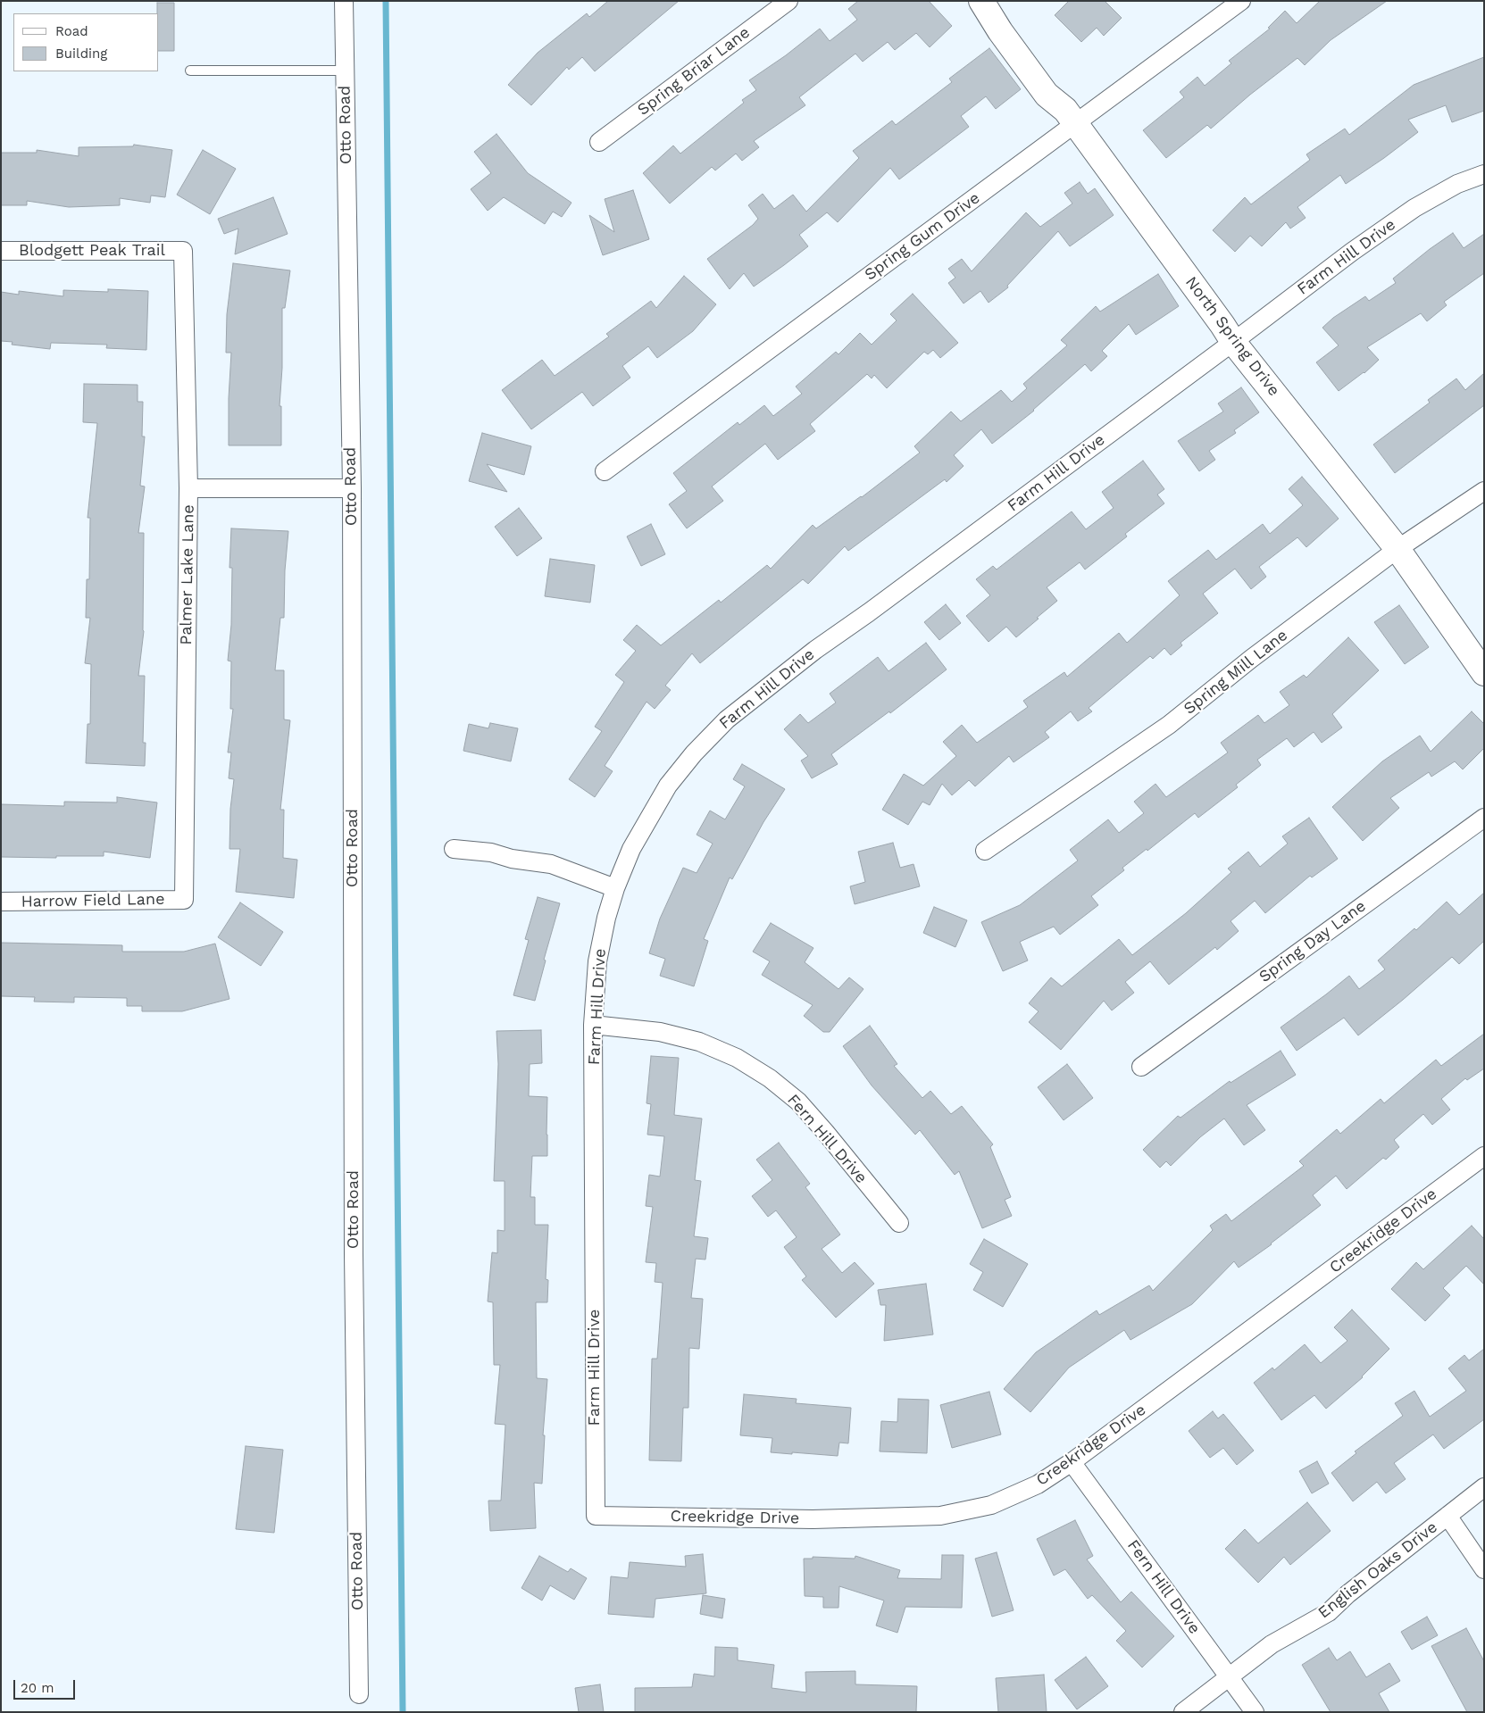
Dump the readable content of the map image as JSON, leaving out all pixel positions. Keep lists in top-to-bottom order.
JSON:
{
  "streets": {
    "street": [
      "Spring Briar Lane",
      "Otto Road",
      "Spring Gum Drive",
      "Blodgett Peak Trail",
      "Farm Hill Drive",
      "North Spring Drive",
      "Palmer Lake Lane",
      "Spring Mill Lane",
      "Harrow Field Lane",
      "Spring Day Lane",
      "Fern Hill Drive",
      "Creekridge Drive",
      "English Oaks Drive"
    ]
  },
  "crossings": [
    ["Spring Gum Drive", "North Spring Drive"],
    ["Blodgett Peak Trail", "Palmer Lake Lane"],
    ["Farm Hill Drive", "North Spring Drive"],
    ["Farm Hill Drive", "Fern Hill Drive"],
    ["Farm Hill Drive", "Creekridge Drive"],
    ["North Spring Drive", "Spring Mill Lane"],
    ["Palmer Lake Lane", "Harrow Field Lane"],
    ["Fern Hill Drive", "Creekridge Drive"],
    ["Fern Hill Drive", "English Oaks Drive"]
  ],
  "legend": ["Road", "Building"],
  "scale_bar": "20 m"
}
